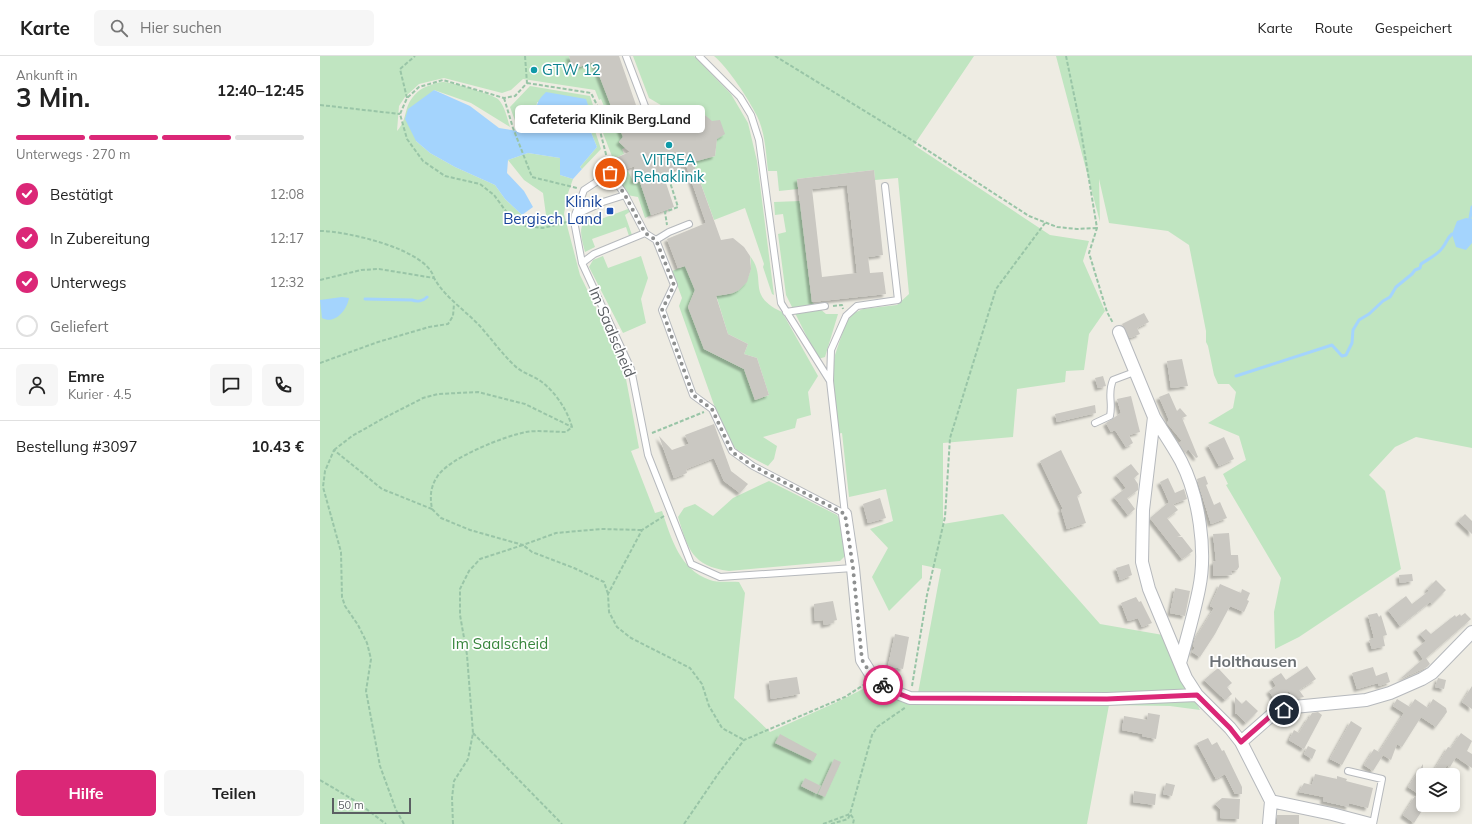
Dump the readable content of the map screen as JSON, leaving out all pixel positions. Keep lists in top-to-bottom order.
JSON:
{
  "streets": {
    "lane": ["Im Saalscheid"]
  },
  "districts": ["Holthausen"],
  "parks": ["Im Saalscheid"],
  "places": {
    "other": ["GTW 12", "VITREA Rehaklinik", "Cafeteria Klinik Berg.Land"],
    "transit": ["Klinik Bergisch Land"]
  },
  "scale_bar": "50 m",
  "page": {
    "header": "Karte",
    "search": "Hier suchen",
    "nav": ["Karte", "Route", "Gespeichert"],
    "heading": ["3 Min.", "Ankunft in", "12:40–12:45"],
    "panel": [
      "Emre",
      "Kurier · 4.5",
      "Bestellung #3097",
      "10.43 €"
    ],
    "bubble": "Cafeteria Klinik Berg.Land",
    "bar": "Unterwegs · 270 m",
    "list": [
      ["Bestätigt", "12:08"],
      ["In Zubereitung", "12:17"],
      ["Unterwegs", "12:32"],
      "Geliefert"
    ],
    "buttons": ["Hilfe", "Teilen"],
    "scale": "50 m"
  }
}
